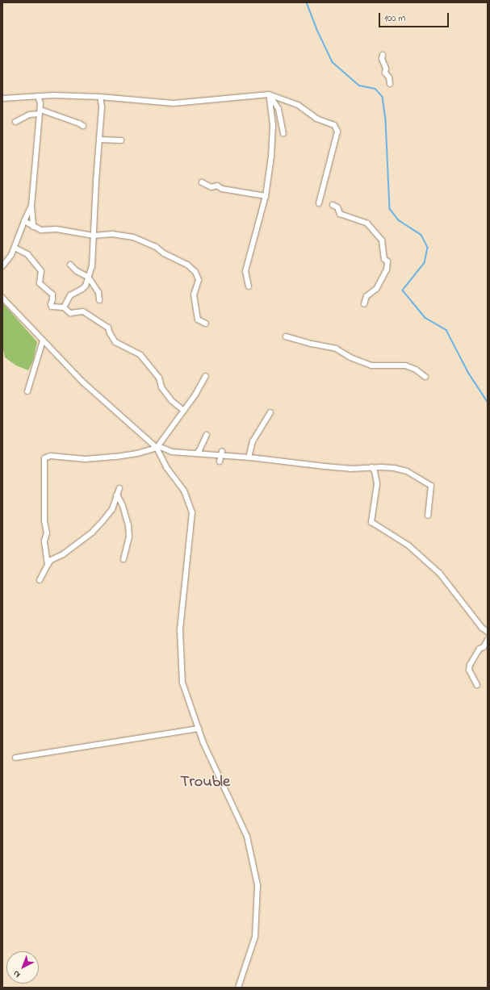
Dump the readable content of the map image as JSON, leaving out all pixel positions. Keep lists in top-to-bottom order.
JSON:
{
  "districts": ["Trouble"],
  "scale_bar": "100 m",
  "north": "bottom left"
}
